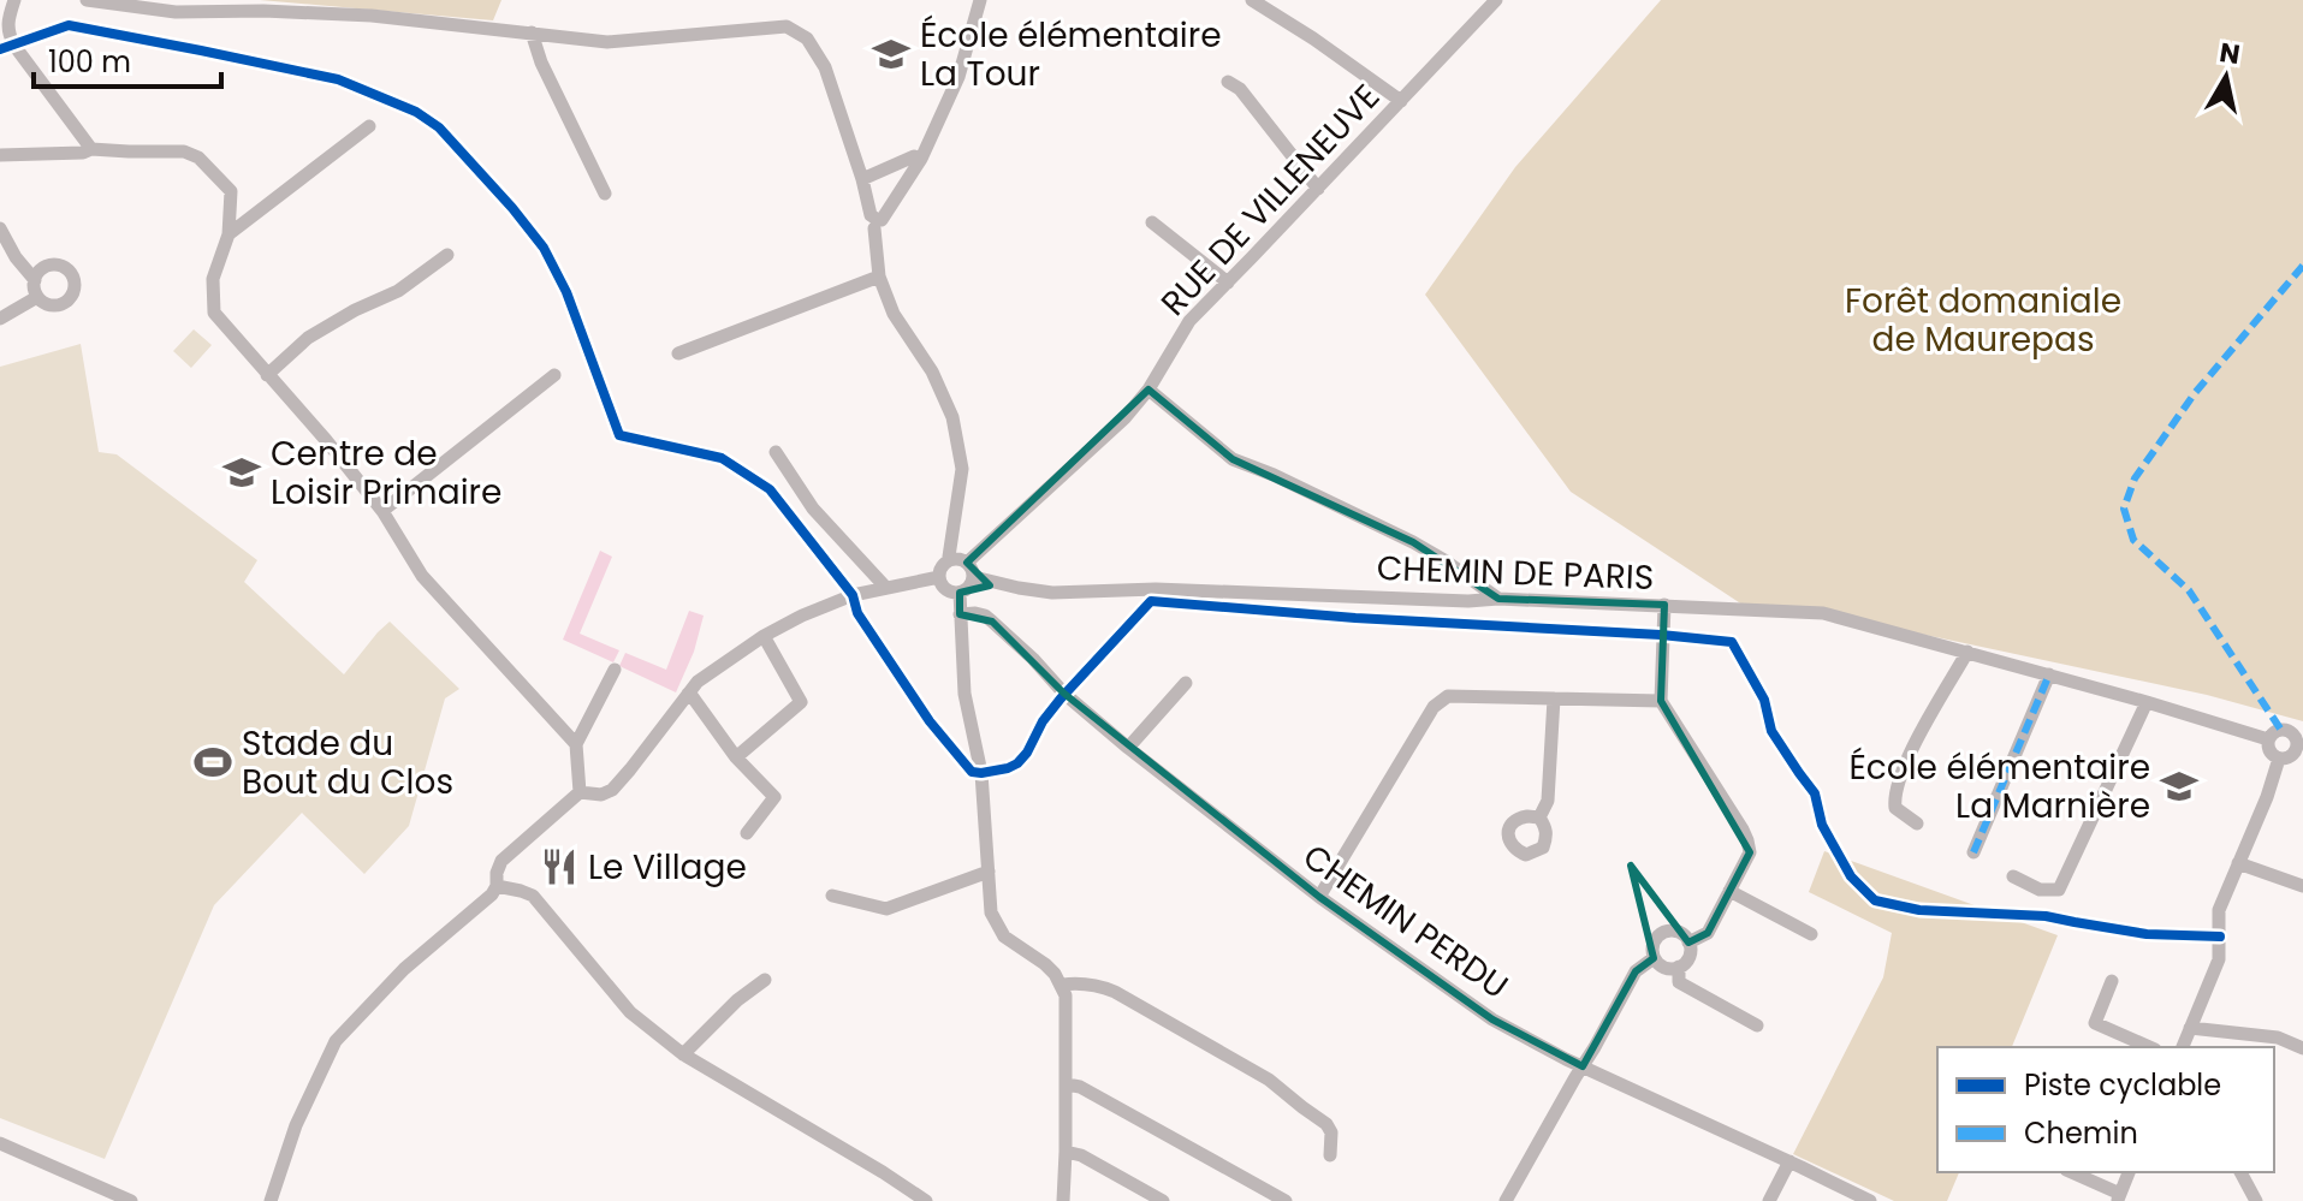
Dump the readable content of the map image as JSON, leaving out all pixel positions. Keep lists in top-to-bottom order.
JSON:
{
  "streets": {
    "street": ["RUE DE VILLENEUVE", "CHEMIN DE PARIS", "CHEMIN PERDU"]
  },
  "crossings": [
    ["RUE DE VILLENEUVE", "CHEMIN DE PARIS"]
  ],
  "parks": ["Forêt domaniale de Maurepas"],
  "places": {
    "school or university": ["École élémentaire La Tour", "Centre de Loisir Primaire", "École élémentaire La Marnière"],
    "sports": ["Stade du Bout du Clos"],
    "restaurant": ["Le Village"]
  },
  "legend": ["Piste cyclable", "Chemin"],
  "scale_bar": "100 m",
  "north": "top"
}
